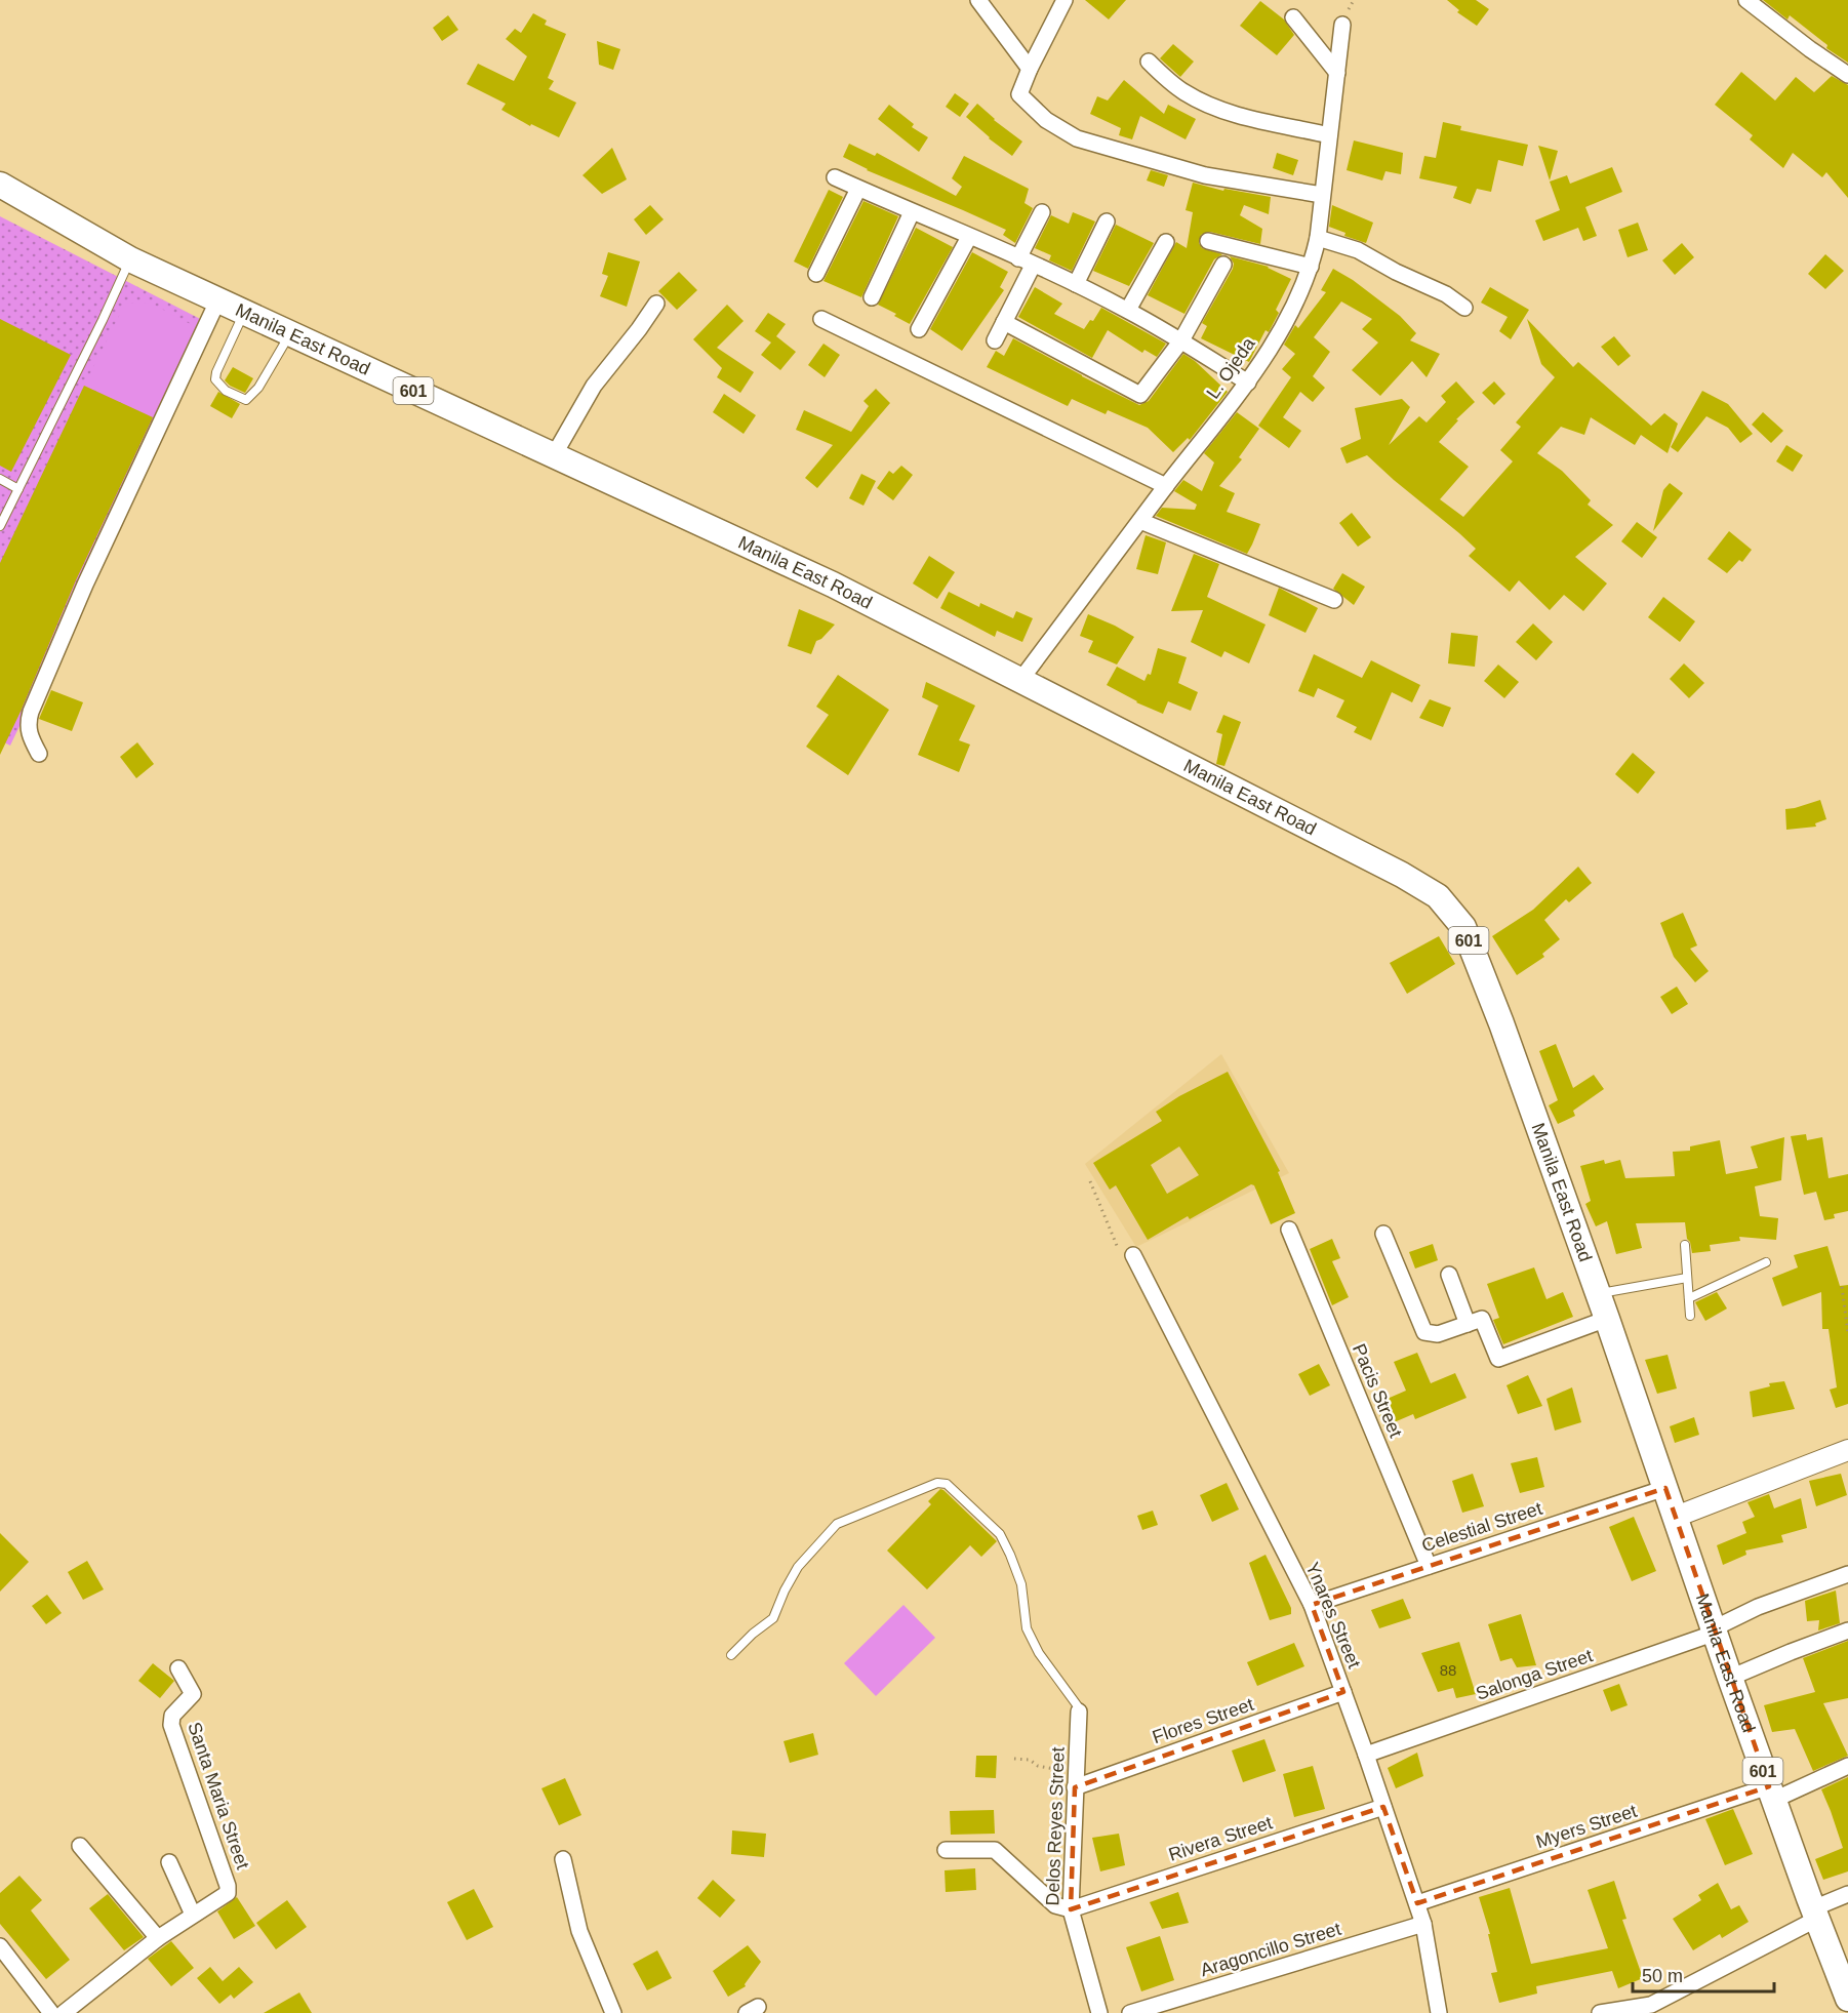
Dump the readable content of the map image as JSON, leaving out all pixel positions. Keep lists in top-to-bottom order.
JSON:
{
  "streets": {
    "main road": ["Manila East Road", "601"],
    "street": [
      "L. Ojeda",
      "Pacis Street",
      "Celestial Street",
      "Ynares Street",
      "Salonga Street",
      "Flores Street",
      "Santa Maria Street",
      "Delos Reyes Street",
      "Myers Street",
      "Rivera Street",
      "Aragoncillo Street"
    ]
  },
  "crossings": [
    ["Manila East Road", "L. Ojeda"],
    ["Manila East Road", "Celestial Street"],
    ["Manila East Road", "Salonga Street"],
    ["Manila East Road", "Myers Street"],
    ["Pacis Street", "Celestial Street"],
    ["Celestial Street", "Ynares Street"],
    ["Ynares Street", "Salonga Street"],
    ["Ynares Street", "Flores Street"],
    ["Ynares Street", "Myers Street"],
    ["Ynares Street", "Rivera Street"],
    ["Ynares Street", "Aragoncillo Street"],
    ["Flores Street", "Delos Reyes Street"],
    ["Delos Reyes Street", "Rivera Street"]
  ],
  "house_numbers": ["88"],
  "scale_bar": "50 m"
}
